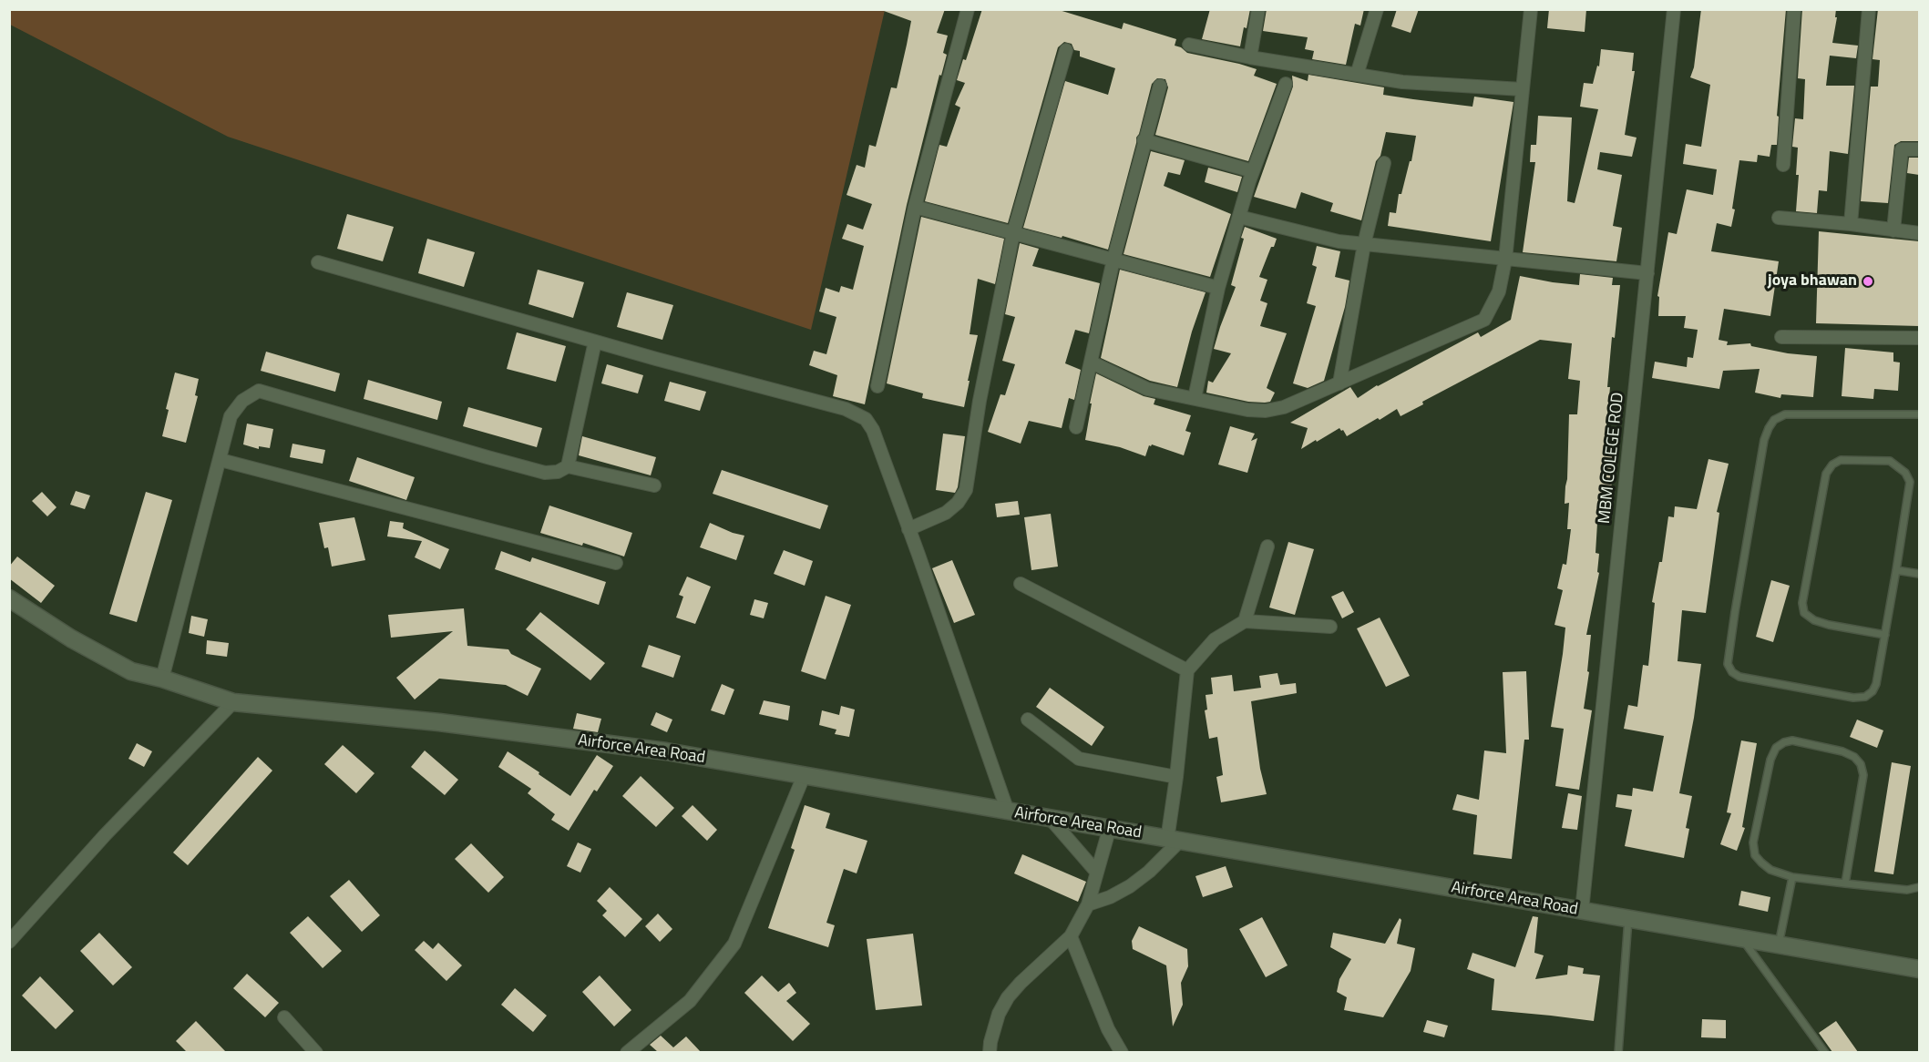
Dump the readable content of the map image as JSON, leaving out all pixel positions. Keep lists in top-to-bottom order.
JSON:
{
  "streets": {
    "street": ["MBM COLEGE ROD", "Airforce Area Road"]
  },
  "crossings": [
    ["MBM COLEGE ROD", "Airforce Area Road"]
  ],
  "places": ["joya bhawan"]
}
